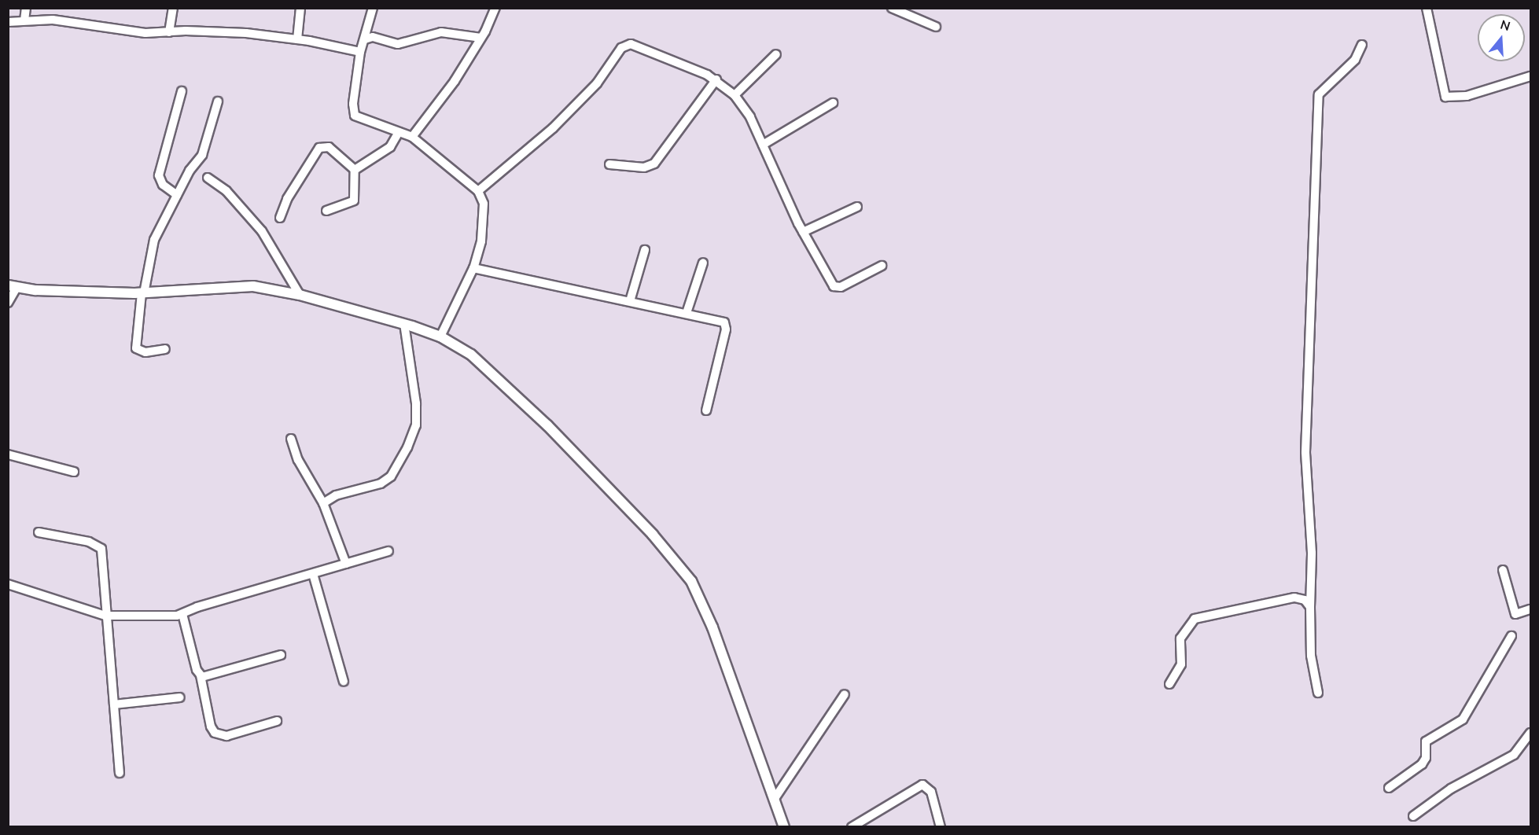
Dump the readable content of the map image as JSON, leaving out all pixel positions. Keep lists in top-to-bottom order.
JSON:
{
  "north": "top"
}
